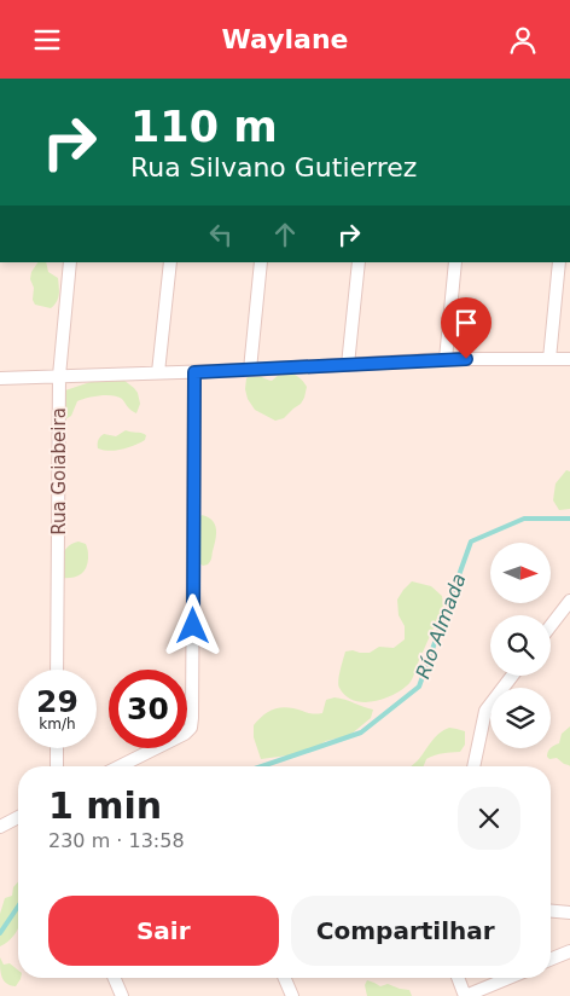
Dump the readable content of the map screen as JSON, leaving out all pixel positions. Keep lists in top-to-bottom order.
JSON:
{
  "streets": {
    "street": ["Rua Goiabeira"]
  },
  "water": ["Río Almada"],
  "north": "right",
  "page": {
    "header": "Waylane",
    "turn": ["110 m", "Rua Silvano Gutierrez"],
    "speed": "29 km/h",
    "limit": "30",
    "heading": ["1 min", "230 m · 13:58"],
    "buttons": ["Sair", "Compartilhar"]
  }
}
